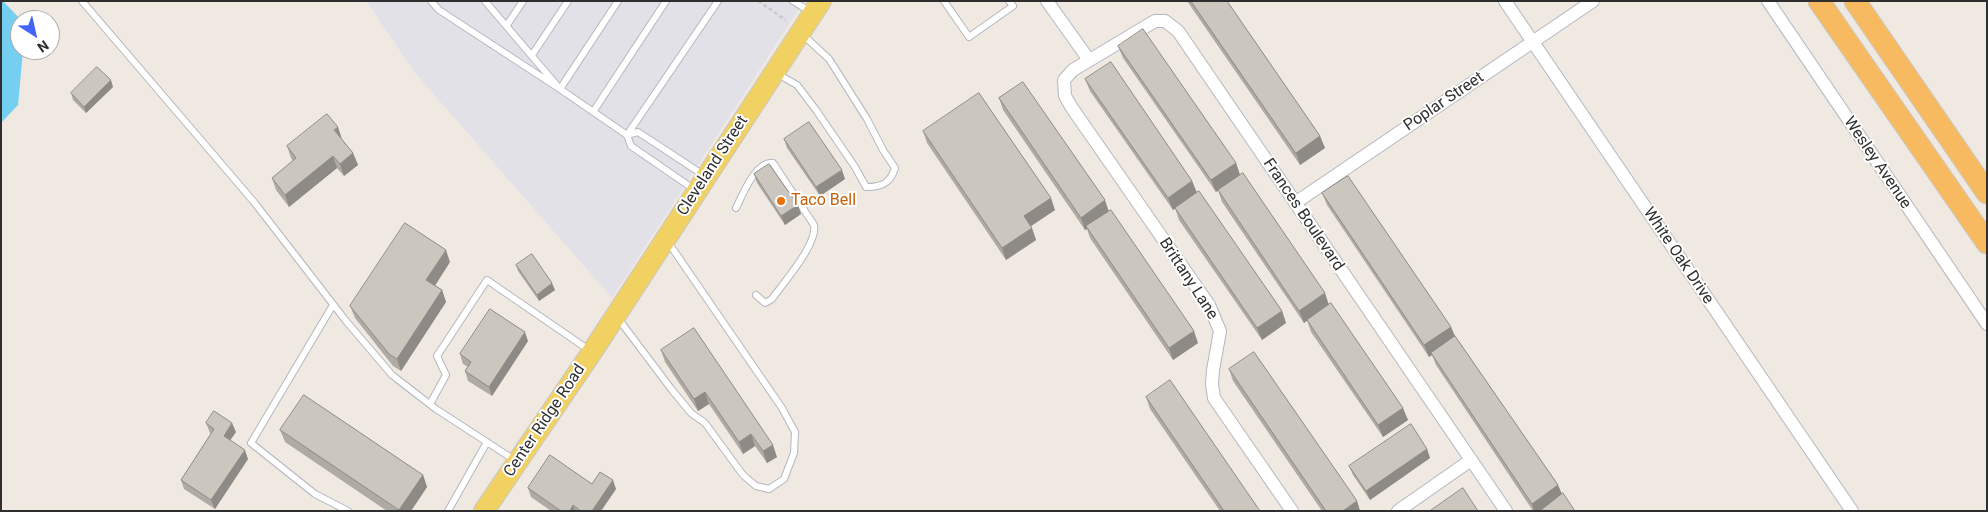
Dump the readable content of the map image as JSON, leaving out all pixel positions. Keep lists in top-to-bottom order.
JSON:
{
  "streets": {
    "main road": ["Cleveland Street", "Center Ridge Road"],
    "street": [
      "Poplar Street",
      "Wesley Avenue",
      "Frances Boulevard",
      "White Oak Drive",
      "Brittany Lane"
    ]
  },
  "crossings": [
    ["Poplar Street", "Frances Boulevard"],
    ["Poplar Street", "White Oak Drive"],
    ["Cleveland Street", "Center Ridge Road"],
    ["Frances Boulevard", "Brittany Lane"]
  ],
  "places": ["Taco Bell"],
  "north": "bottom right"
}
